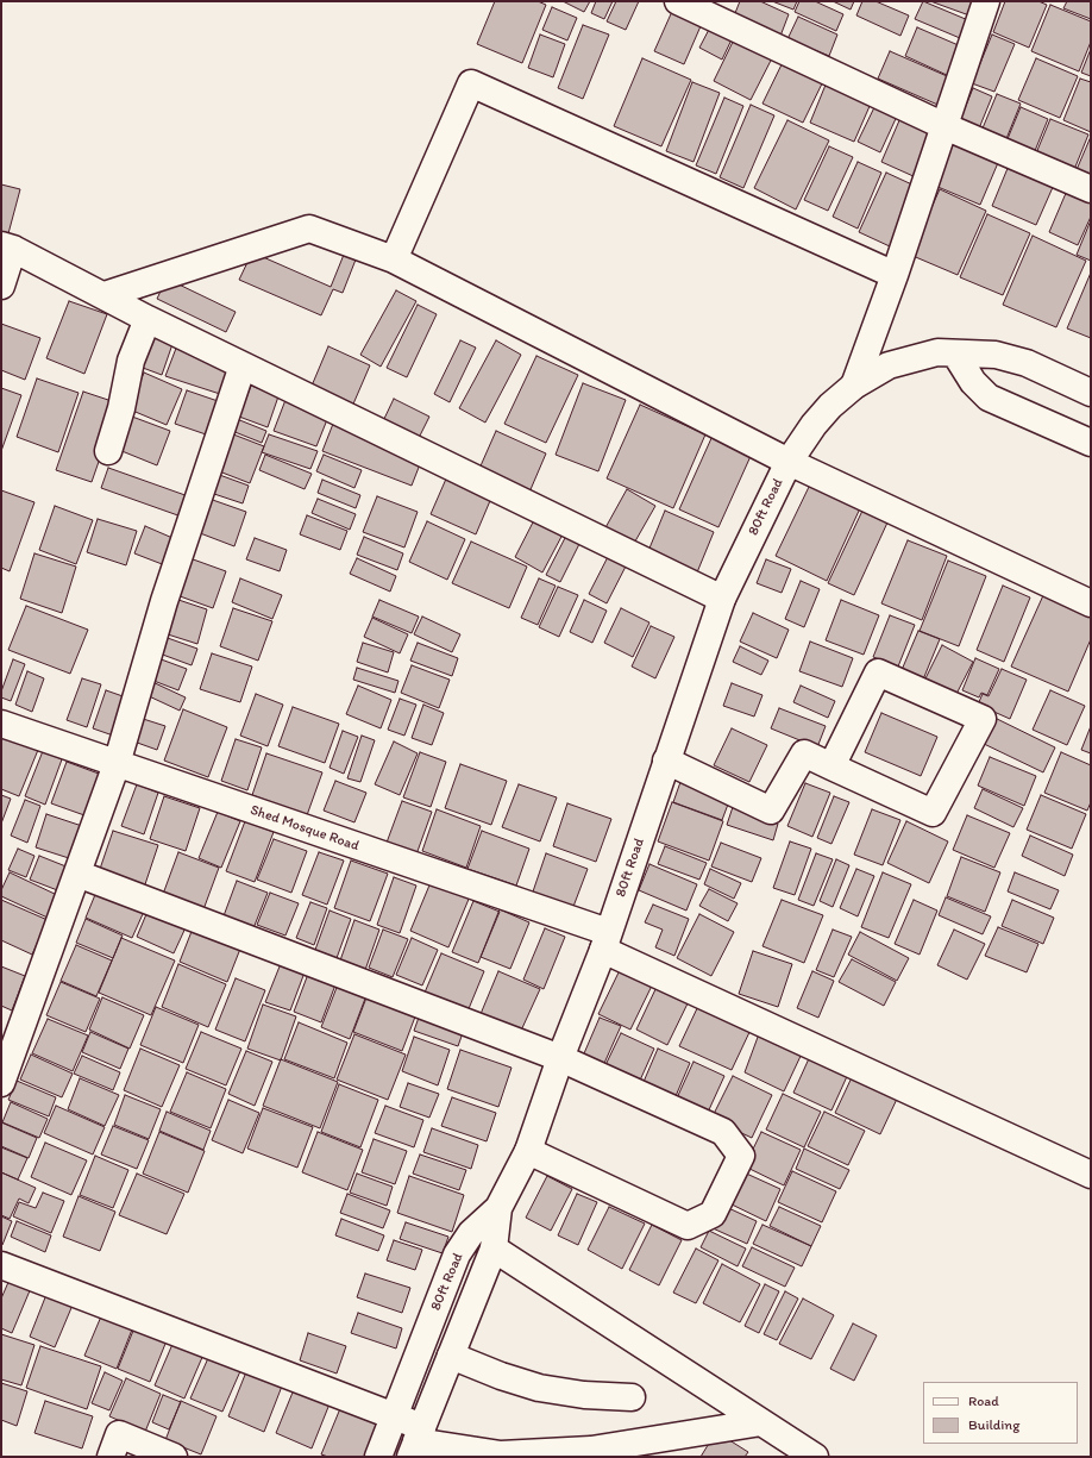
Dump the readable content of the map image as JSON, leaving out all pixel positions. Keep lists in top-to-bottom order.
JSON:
{
  "streets": {
    "street": ["80ft Road", "Shed Mosque Road"]
  },
  "crossings": [
    ["80ft Road", "Shed Mosque Road"]
  ],
  "legend": ["Road", "Building"]
}
